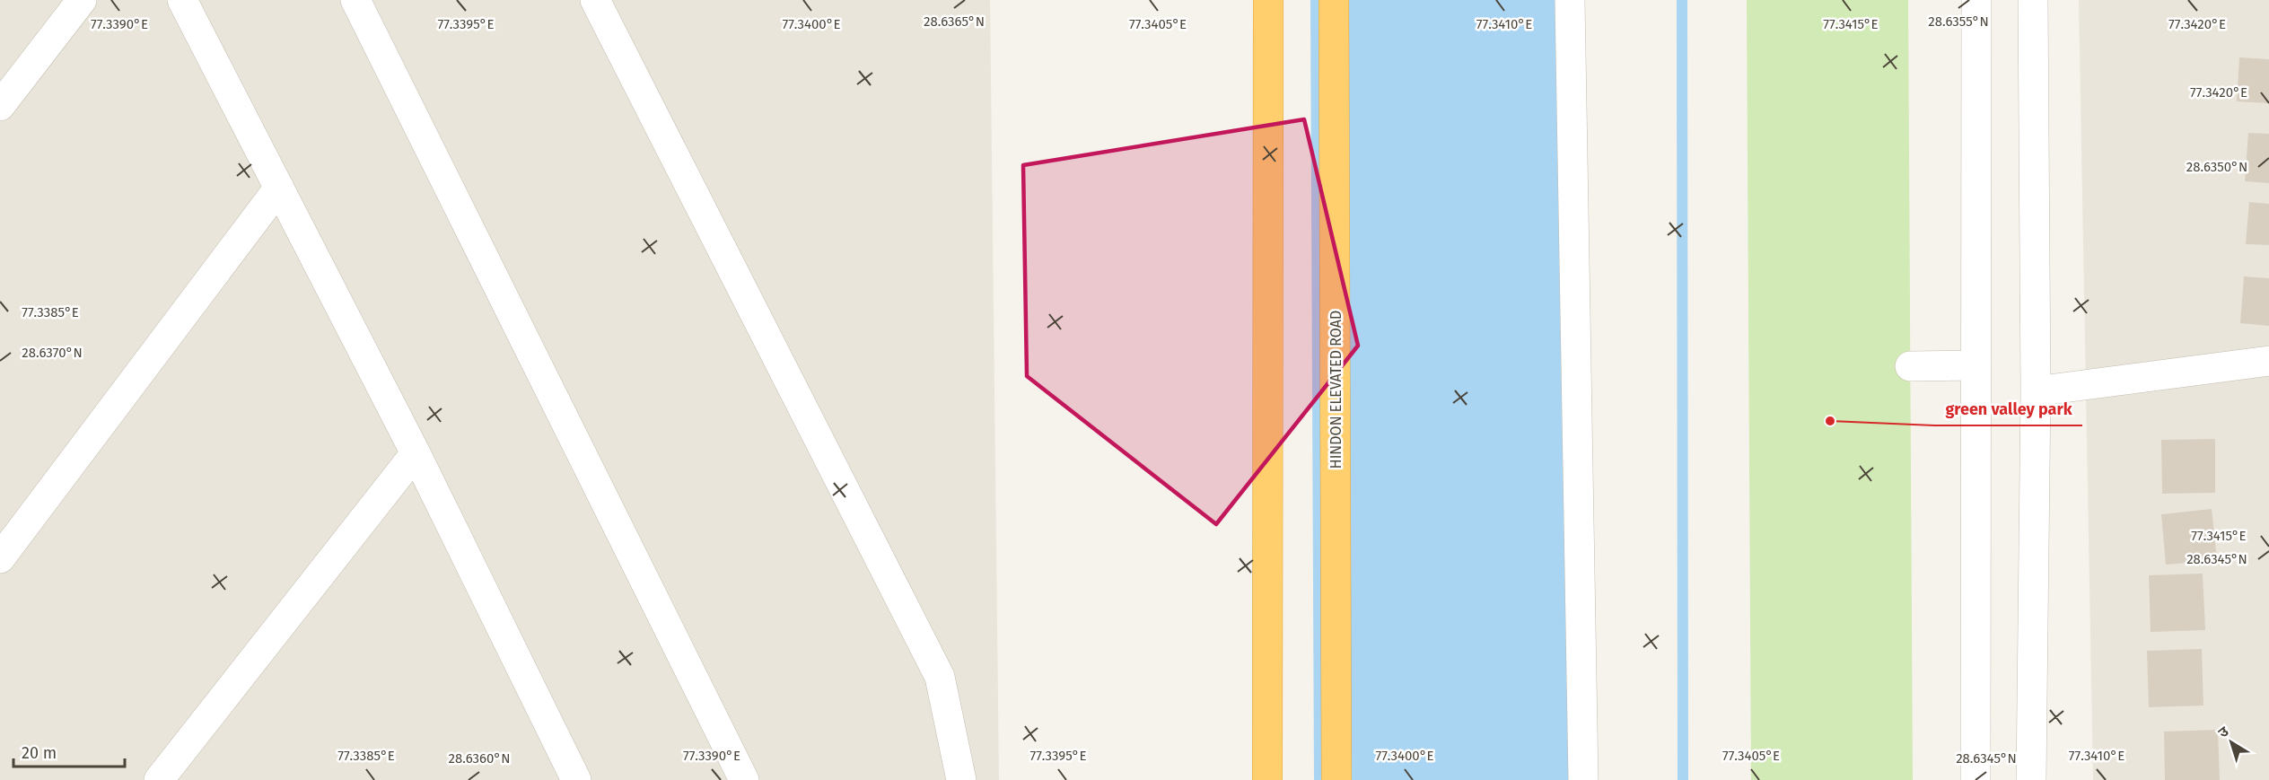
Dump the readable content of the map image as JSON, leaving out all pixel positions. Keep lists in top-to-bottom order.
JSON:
{
  "streets": {
    "highway": ["HINDON ELEVATED ROAD"]
  },
  "places": ["green valley park"],
  "scale_bar": "20 m",
  "north": "top left",
  "coordinates": [
    "28.6365°N",
    "28.6355°N",
    "77.3395°E",
    "77.3405°E",
    "77.3410°E",
    "77.3420°E",
    "77.3390°E",
    "77.3400°E",
    "77.3415°E",
    "28.6350°N",
    "77.3385°E",
    "28.6370°N",
    "28.6345°N",
    "28.6360°N"
  ]
}
